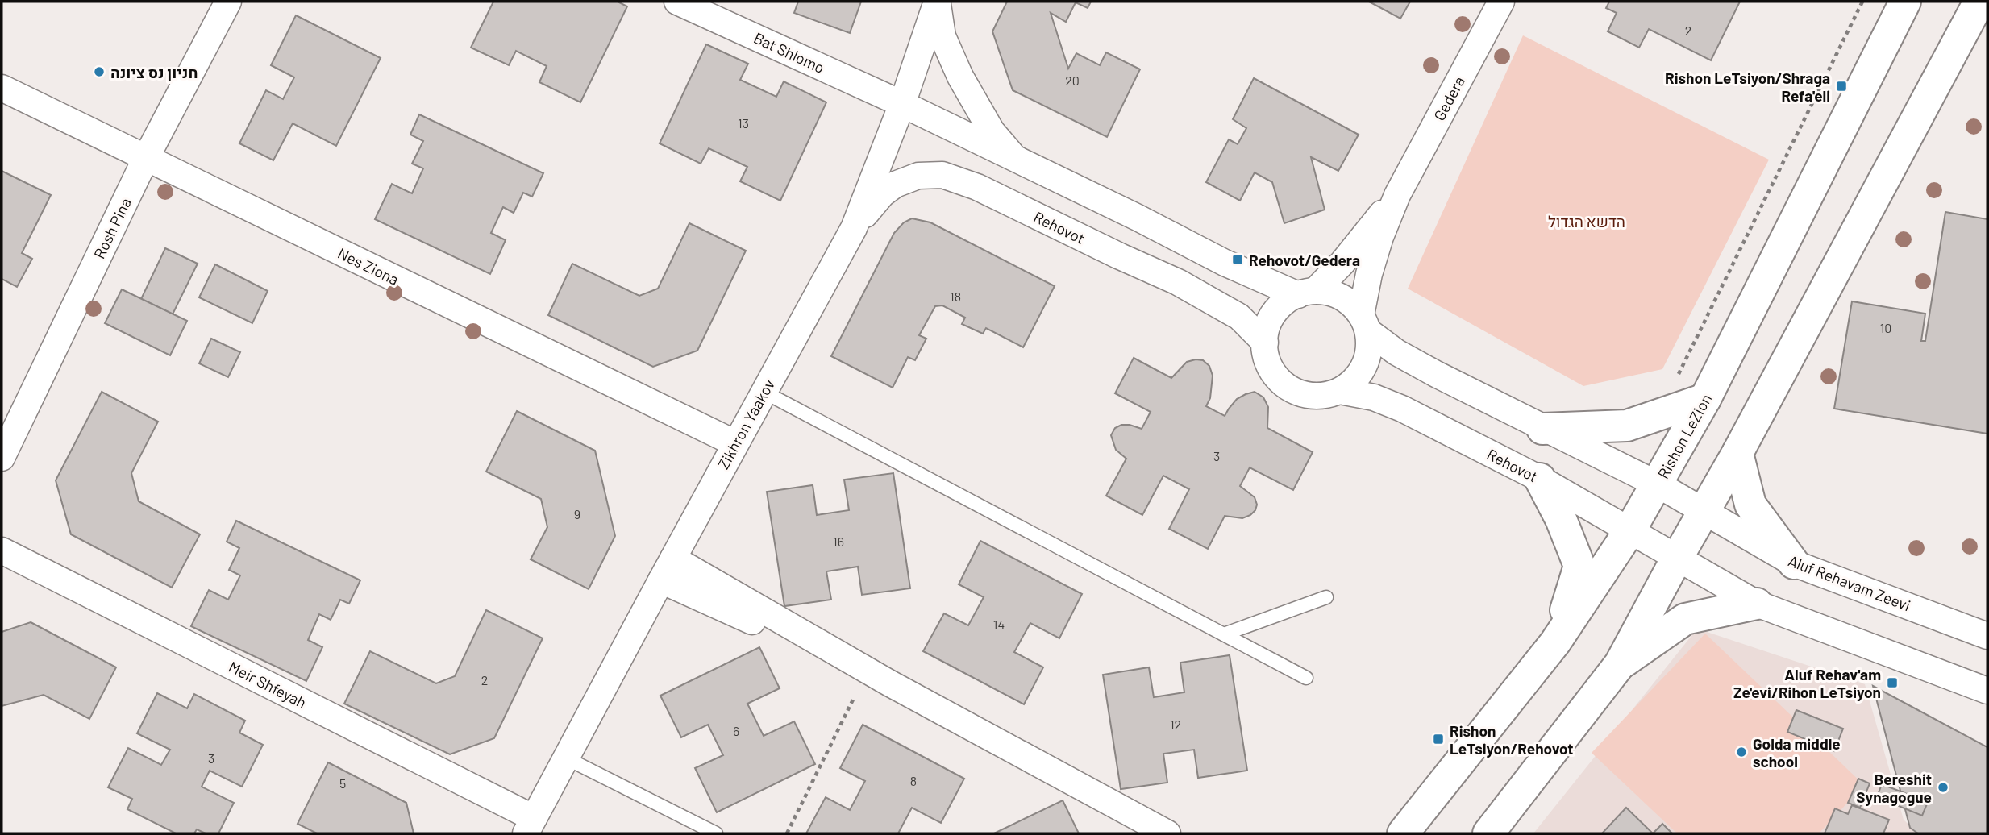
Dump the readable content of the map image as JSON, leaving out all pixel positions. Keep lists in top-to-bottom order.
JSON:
{
  "streets": {
    "main road": ["Rishon LeZion"],
    "street": [
      "Bat Shlomo",
      "Gedera",
      "Rehovot",
      "Rosh Pina",
      "Nes Ziona",
      "Zikhron Yaakov",
      "Aluf Rehavam Zeevi",
      "Meir Shfeyah"
    ]
  },
  "crossings": [
    ["Bat Shlomo", "Zikhron Yaakov"],
    ["Gedera", "Rehovot"],
    ["Rehovot", "Zikhron Yaakov"],
    ["Rehovot", "Rishon LeZion"],
    ["Rosh Pina", "Nes Ziona"],
    ["Nes Ziona", "Zikhron Yaakov"],
    ["Zikhron Yaakov", "Meir Shfeyah"],
    ["Rishon LeZion", "Aluf Rehavam Zeevi"]
  ],
  "parks": ["הדשא הגדול"],
  "places": {
    "other": ["חניון נס ציונה", "Golda middle school", "Bereshit Synagogue"],
    "transit": [
      "Rishon LeTsiyon/Shraga Refa'eli",
      "Rehovot/Gedera",
      "Aluf Rehav'am Ze'evi/Rihon LeTsiyon",
      "Rishon LeTsiyon/Rehovot"
    ]
  },
  "house_numbers": [
    "2",
    "20",
    "13",
    "18",
    "10",
    "3",
    "9",
    "16",
    "14",
    "2",
    "12",
    "6",
    "3",
    "8",
    "5"
  ]
}
